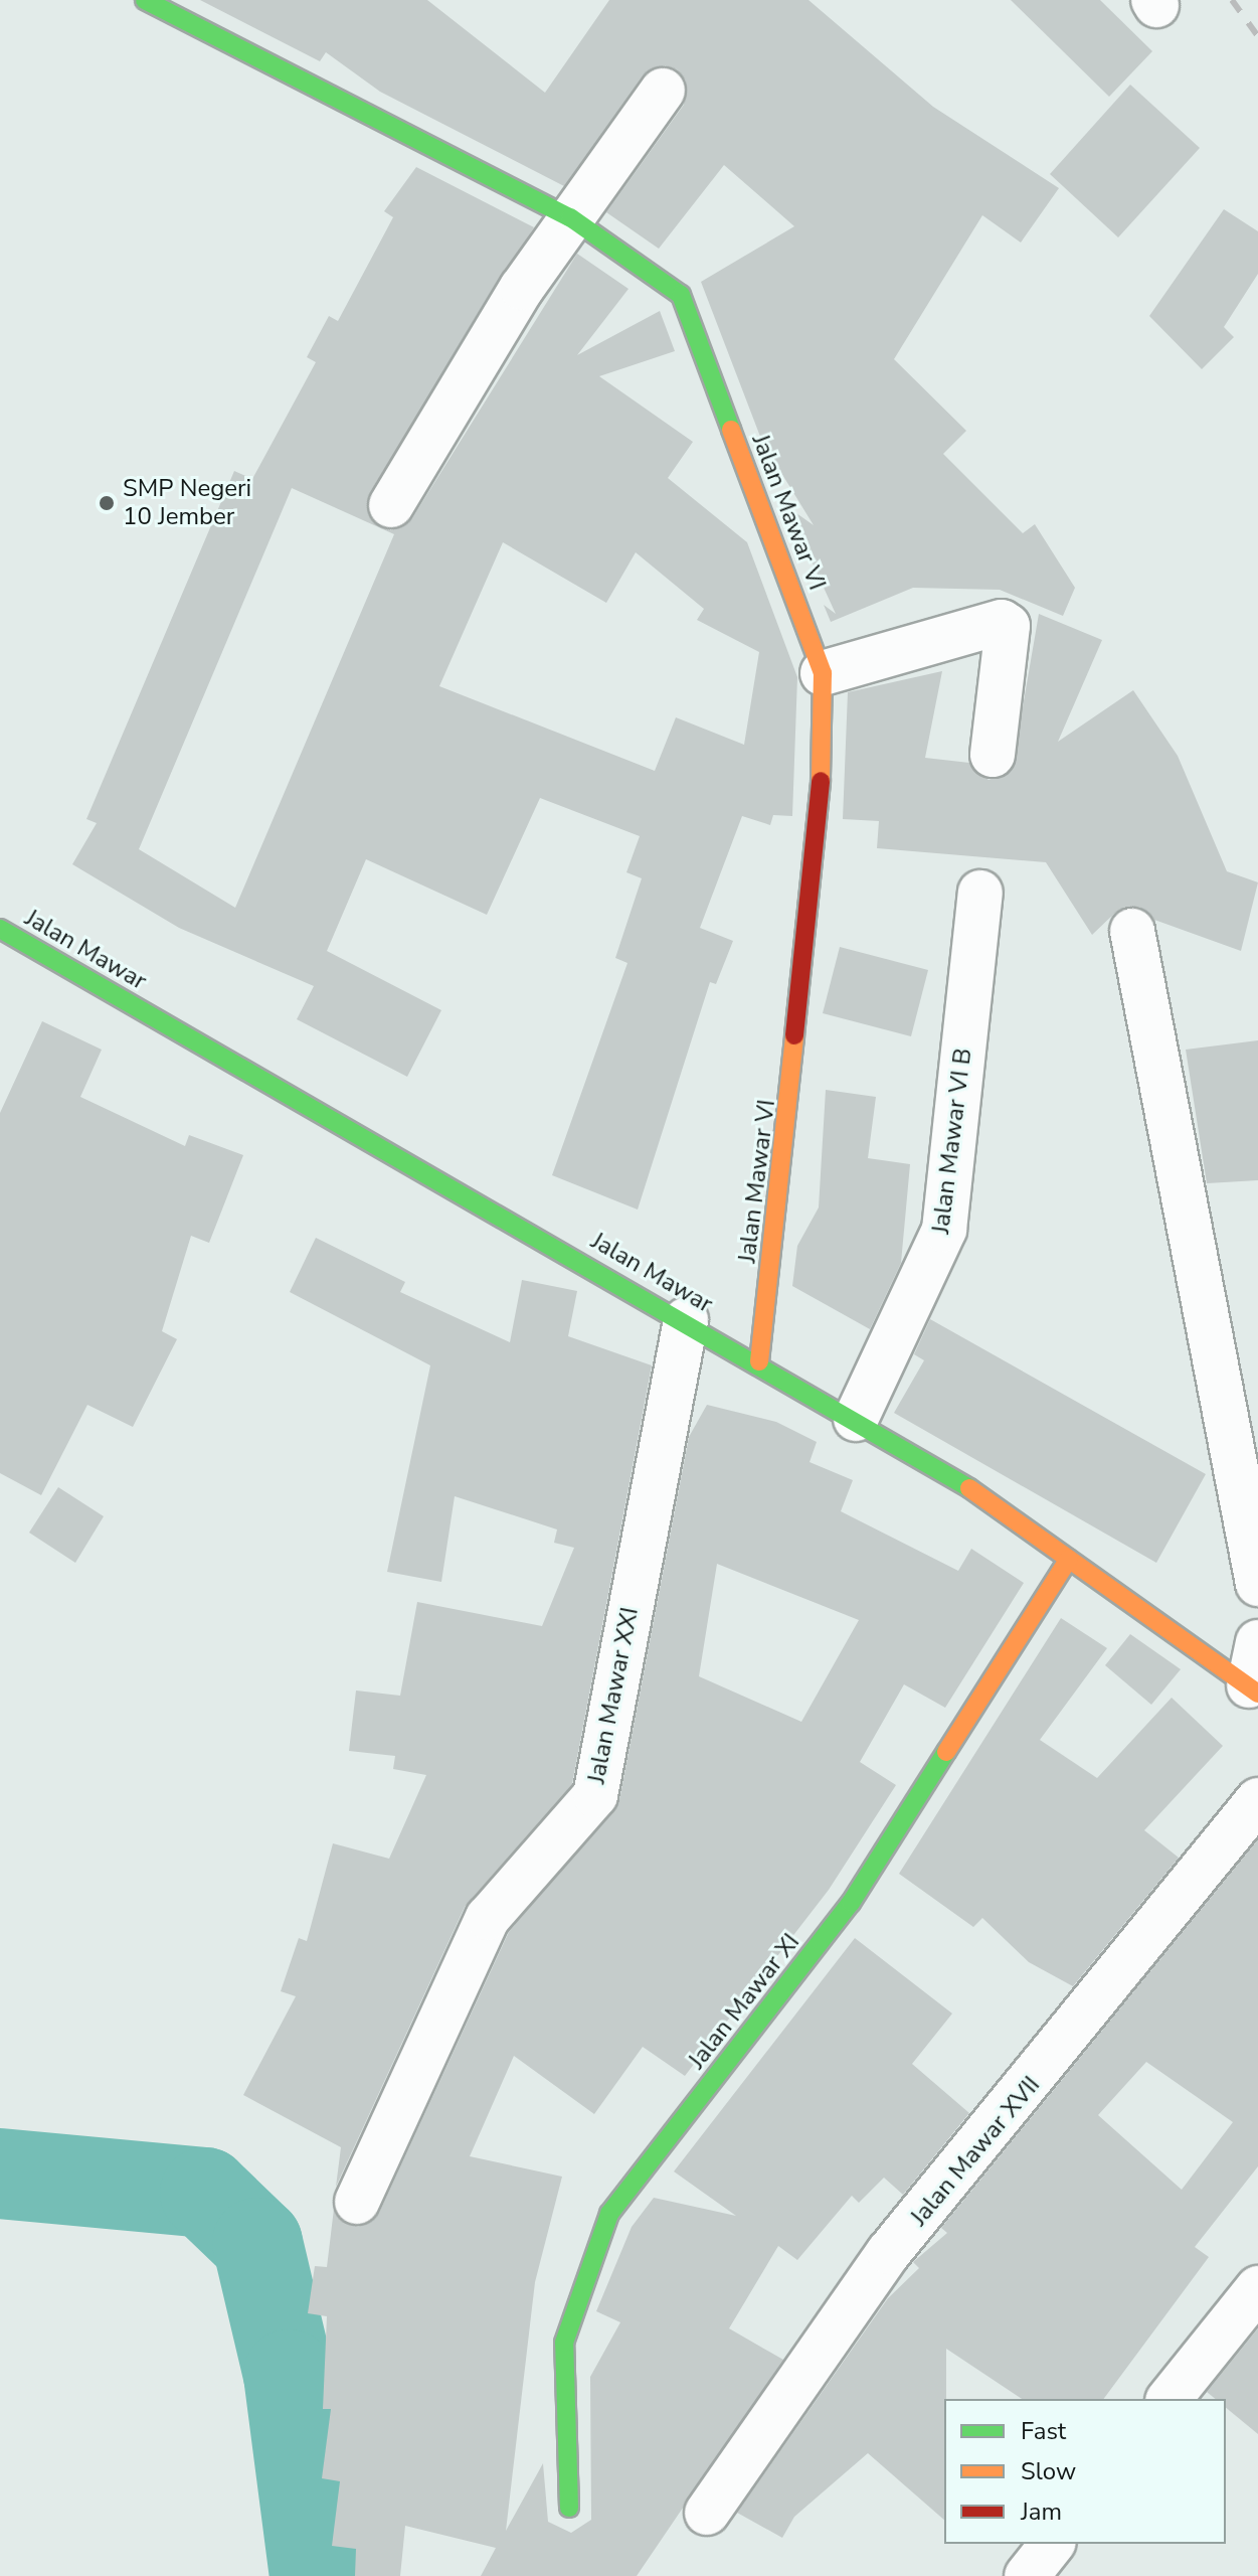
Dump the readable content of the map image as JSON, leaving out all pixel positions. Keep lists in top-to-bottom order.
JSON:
{
  "streets": {
    "street": [
      "Jalan Mawar VI",
      "Jalan Mawar",
      "Jalan Mawar VI B",
      "Jalan Mawar XXI",
      "Jalan Mawar XI",
      "Jalan Mawar XVII"
    ]
  },
  "crossings": [
    ["Jalan Mawar VI", "Jalan Mawar"],
    ["Jalan Mawar", "Jalan Mawar VI B"],
    ["Jalan Mawar", "Jalan Mawar XXI"],
    ["Jalan Mawar", "Jalan Mawar XI"]
  ],
  "places": ["SMP Negeri 10 Jember"],
  "legend": ["Fast", "Slow", "Jam"]
}
